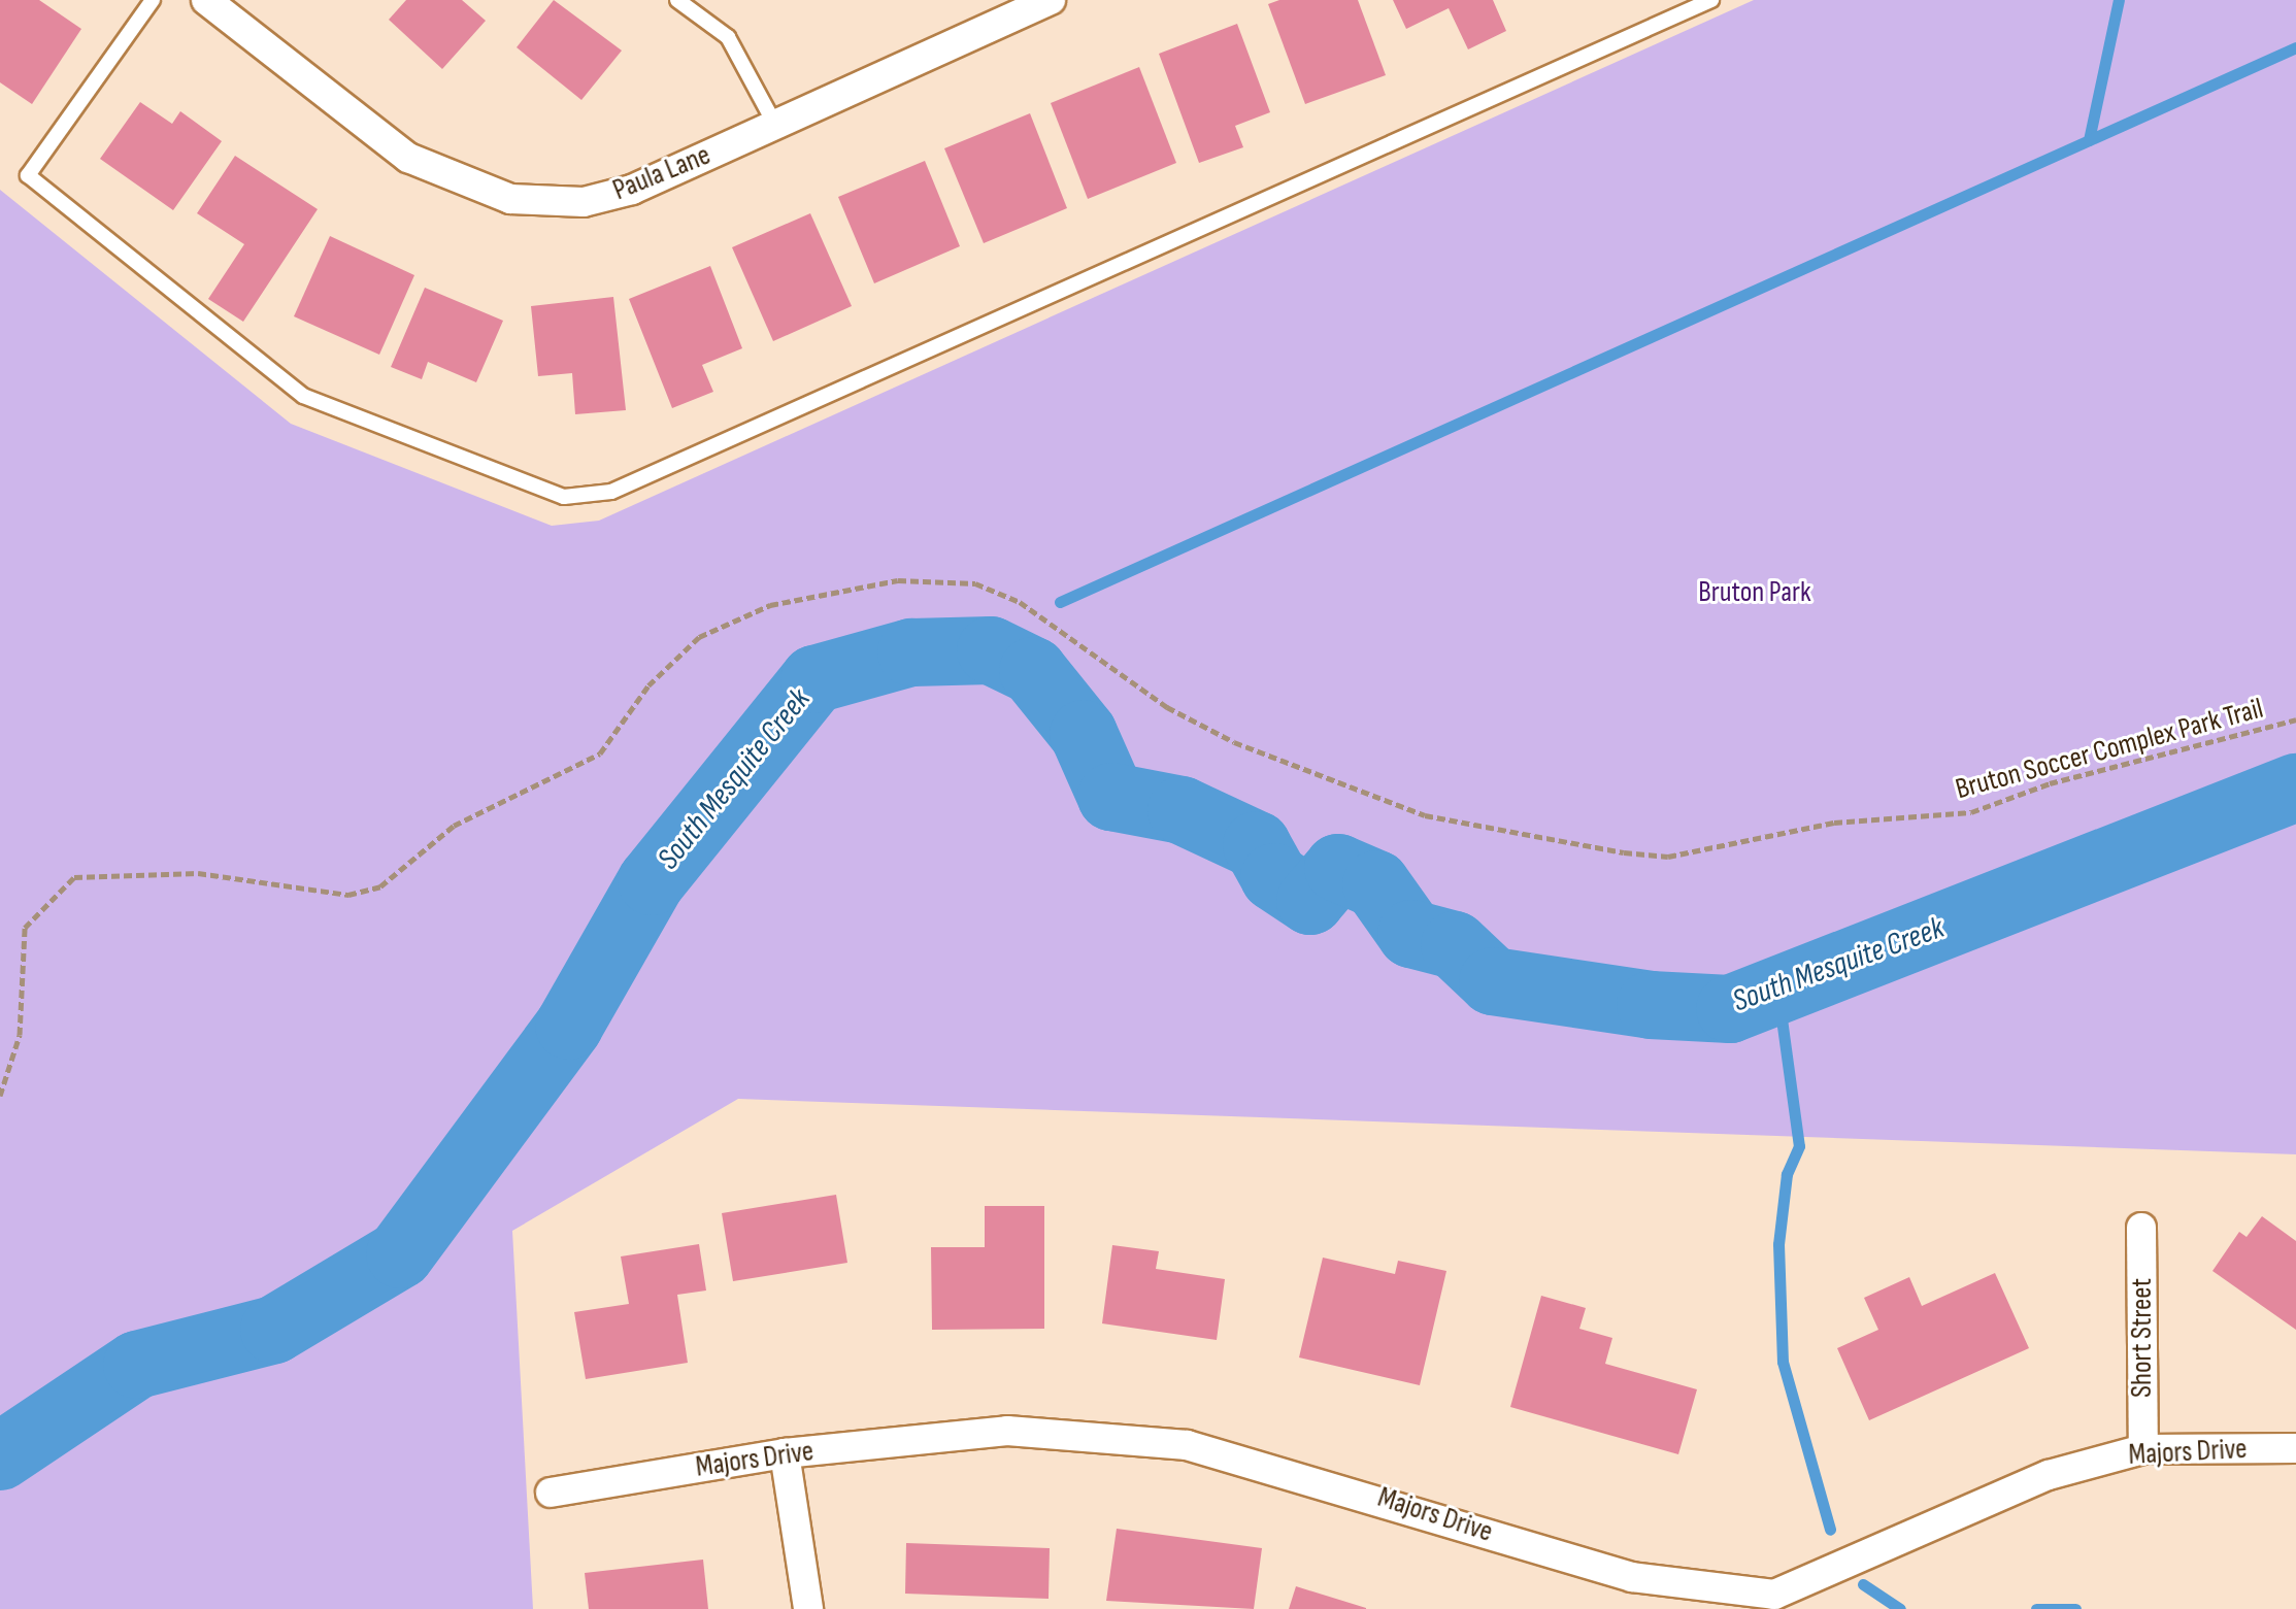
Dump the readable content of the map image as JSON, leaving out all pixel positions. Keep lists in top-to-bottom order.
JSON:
{
  "streets": {
    "street": ["Paula Lane", "Short Street", "Majors Drive"],
    "path": ["Bruton Soccer Complex Park Trail"]
  },
  "crossings": [
    ["Short Street", "Majors Drive"]
  ],
  "water": ["South Mesquite Creek"],
  "parks": ["Bruton Park"]
}
